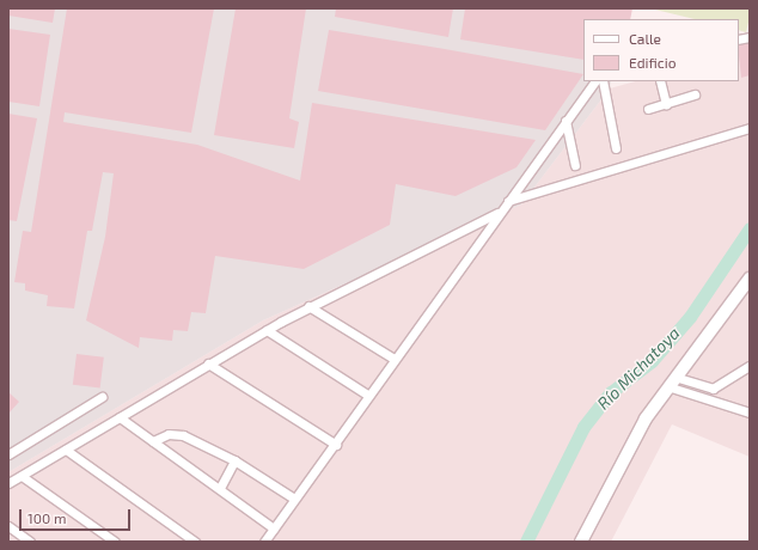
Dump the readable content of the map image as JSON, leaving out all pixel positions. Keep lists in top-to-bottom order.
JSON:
{
  "water": ["Río Michatoya"],
  "legend": ["Calle", "Edificio"],
  "scale_bar": "100 m"
}
